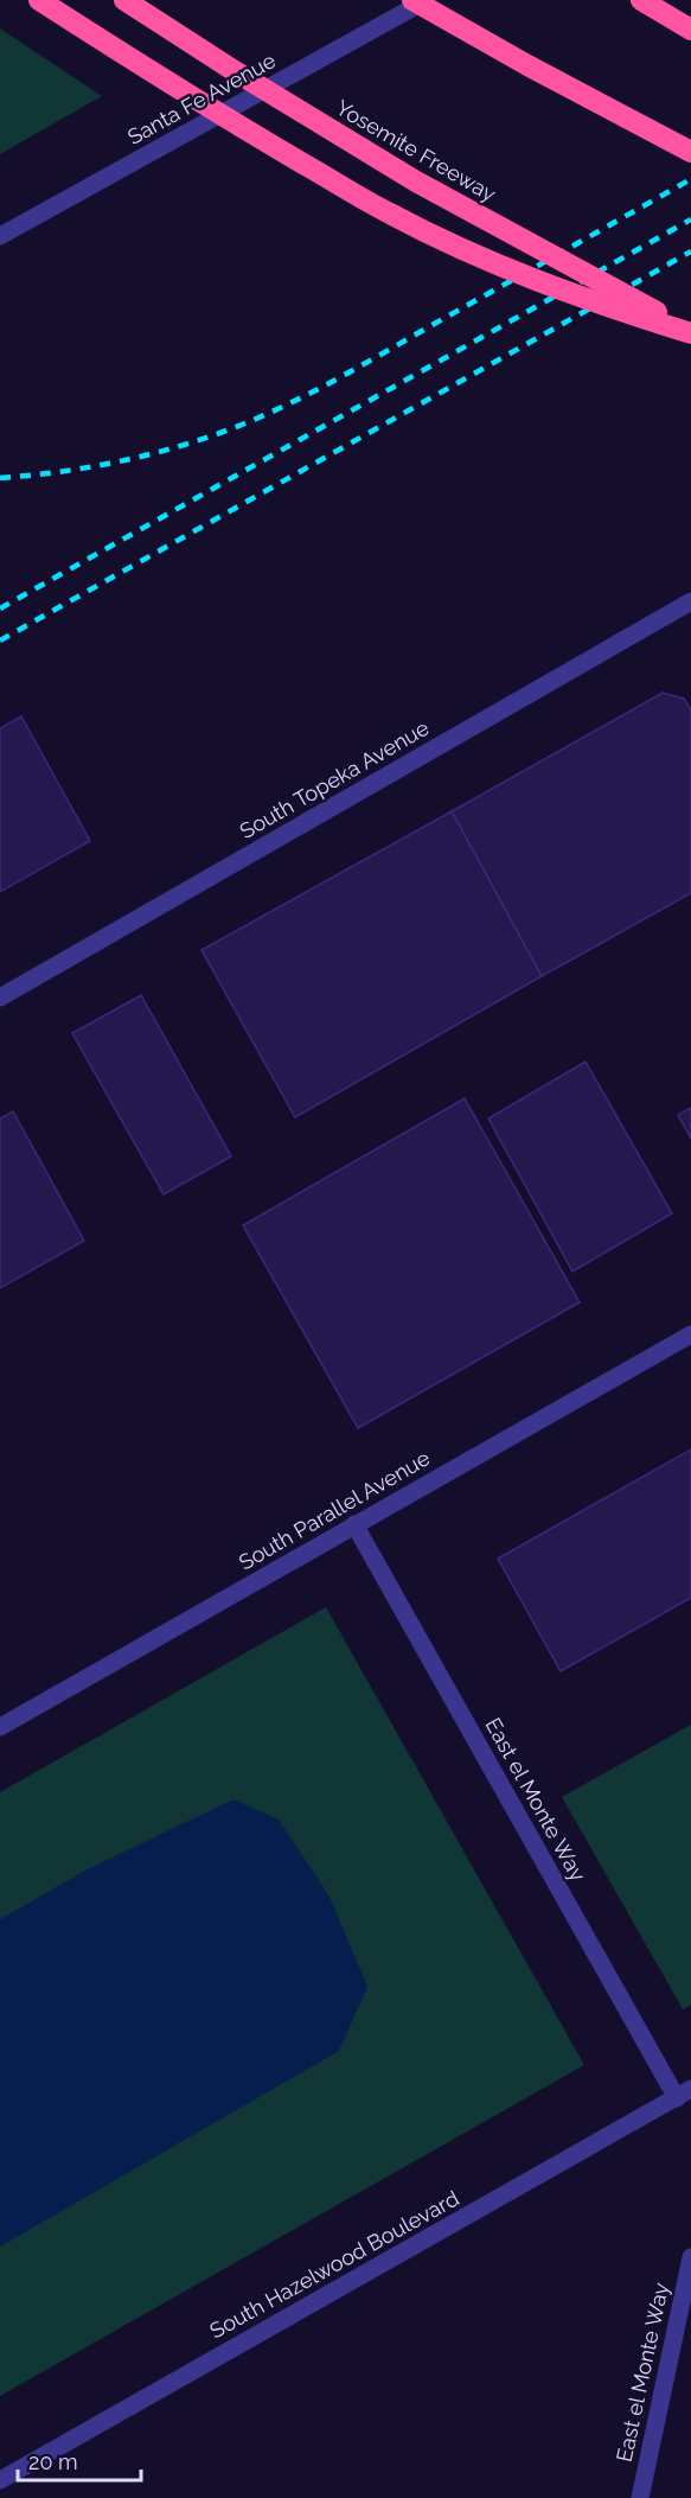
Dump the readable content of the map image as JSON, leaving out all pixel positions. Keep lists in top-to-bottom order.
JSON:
{
  "streets": {
    "highway": ["Yosemite Freeway"],
    "street": [
      "Santa Fe Avenue",
      "South Topeka Avenue",
      "South Parallel Avenue",
      "East el Monte Way",
      "South Hazelwood Boulevard"
    ]
  },
  "crossings": [
    ["South Parallel Avenue", "East el Monte Way"],
    ["East el Monte Way", "South Hazelwood Boulevard"]
  ],
  "scale_bar": "20 m"
}
